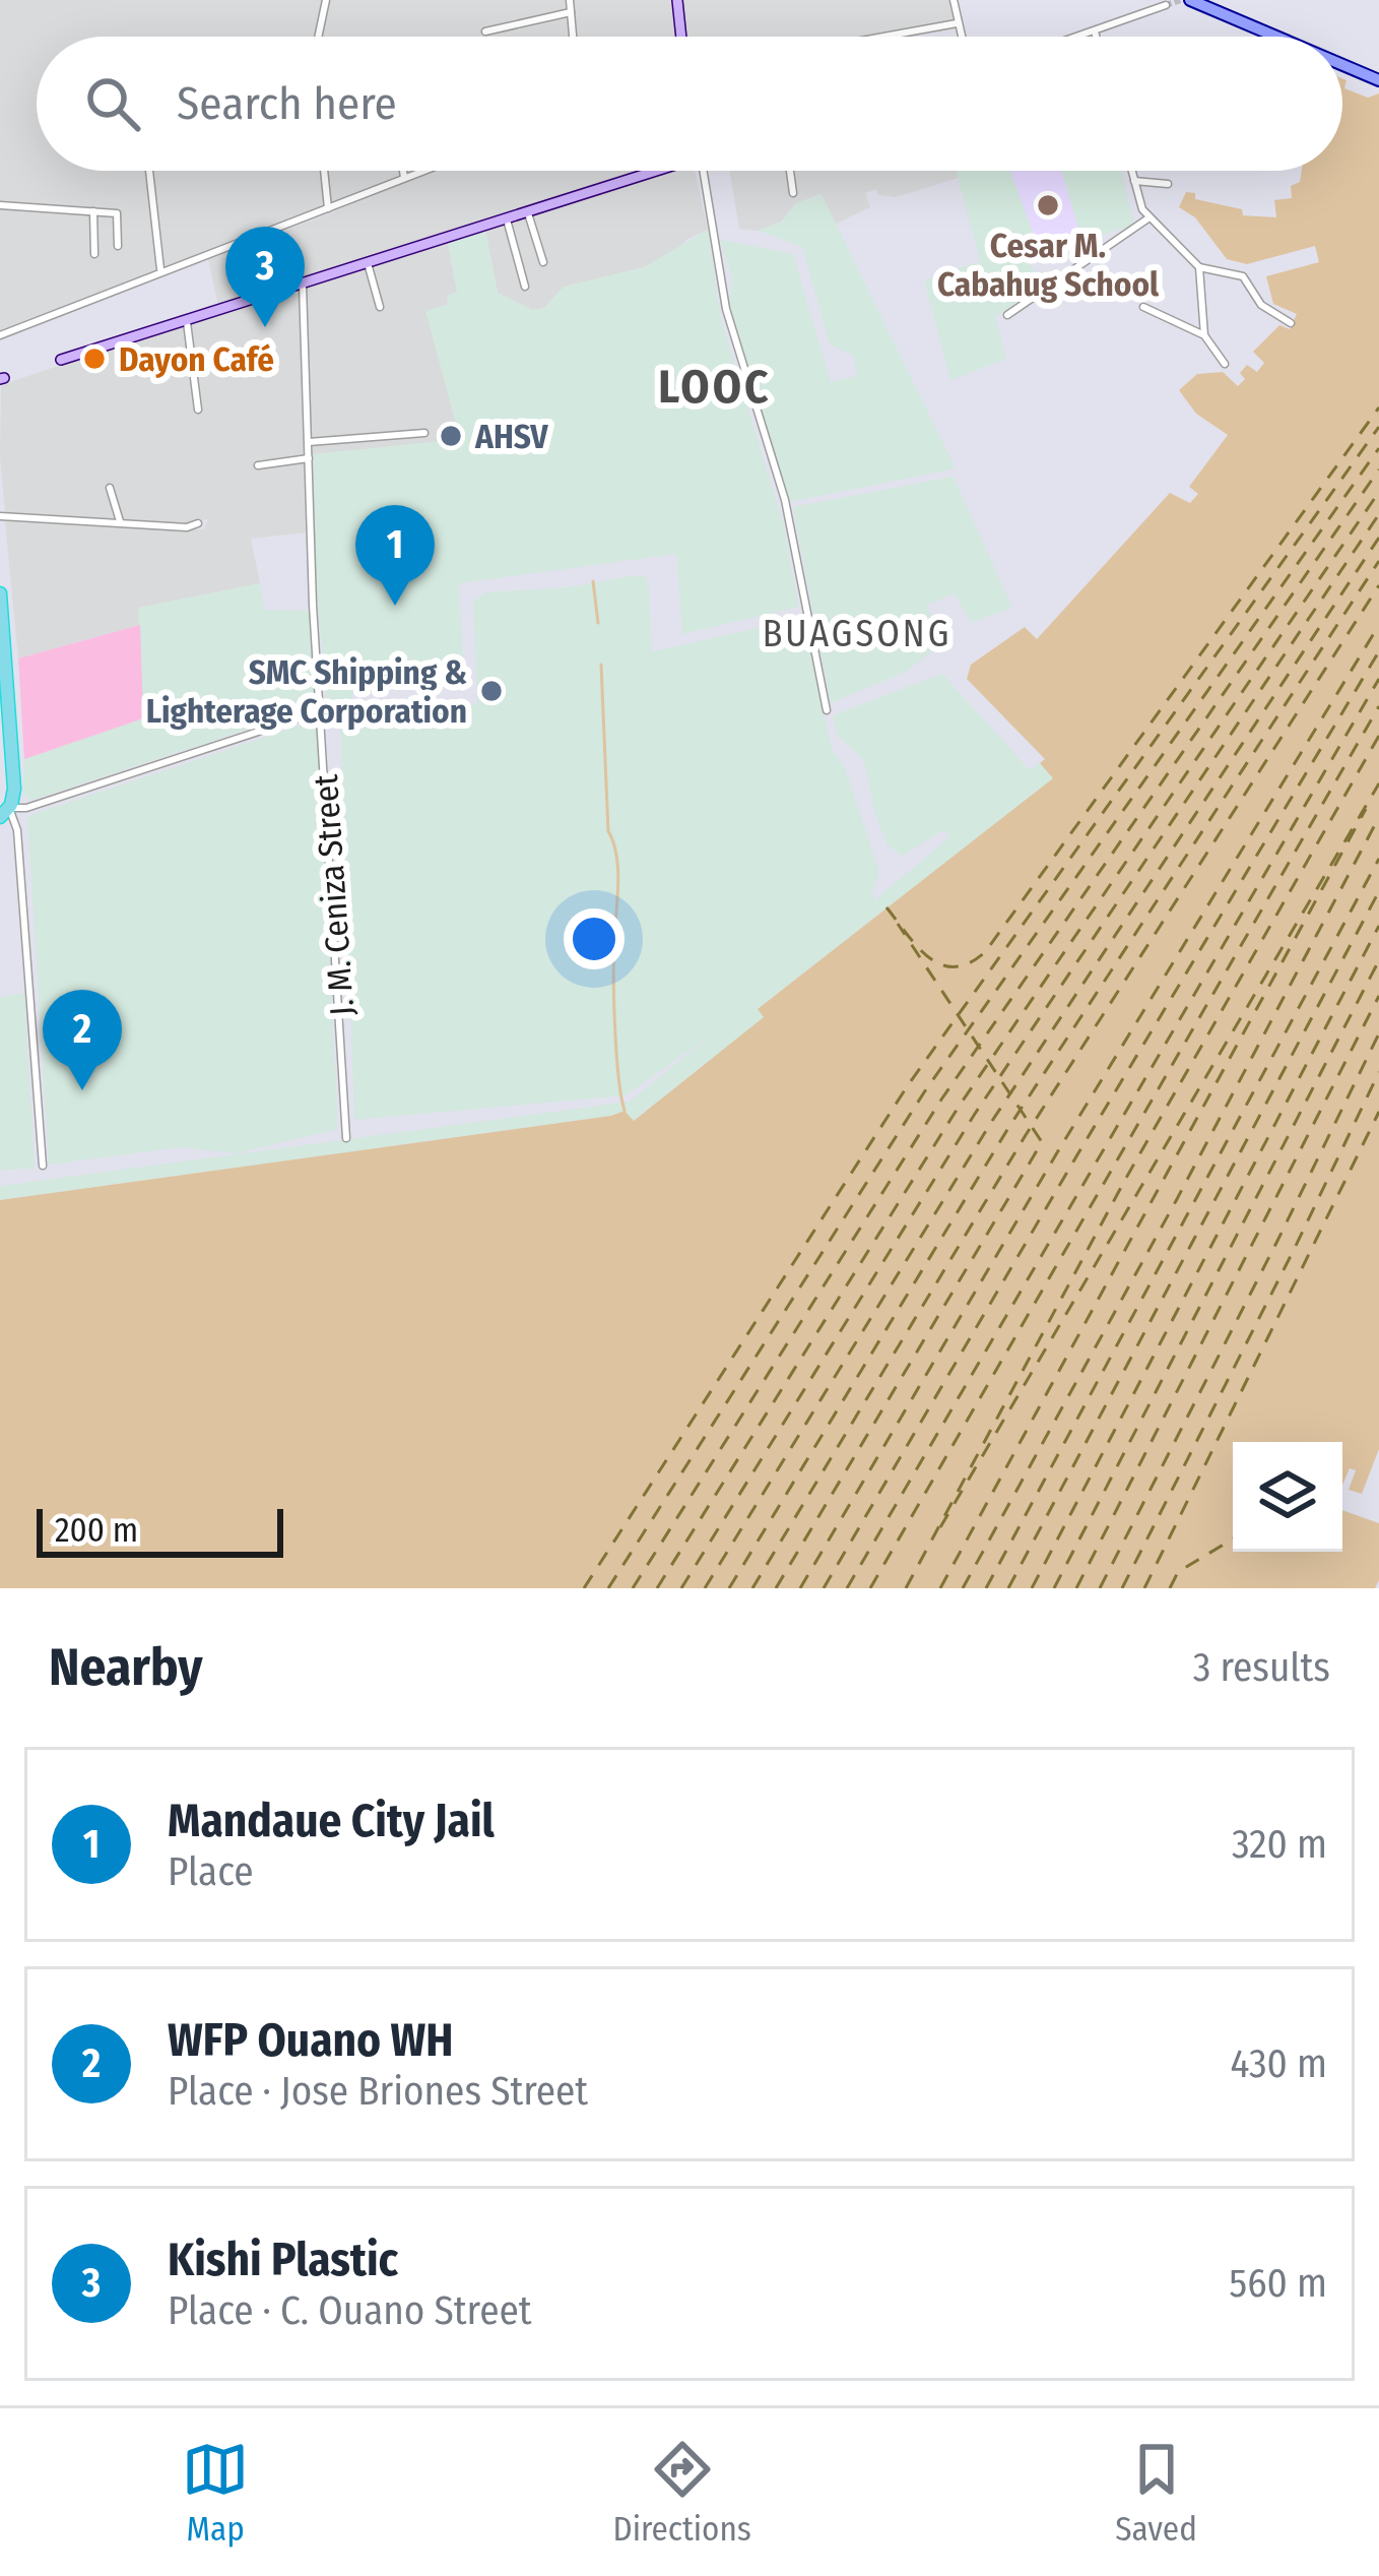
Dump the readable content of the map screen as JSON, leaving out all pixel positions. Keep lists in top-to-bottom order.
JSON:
{
  "streets": {
    "street": ["J. M. Ceniza Street"]
  },
  "districts": ["LOOC", "BUAGSONG"],
  "places": [
    "Cesar M. Cabahug School",
    "Dayon Café",
    "AHSV",
    "SMC Shipping & Lighterage Corporation"
  ],
  "scale_bar": "200 m",
  "page": {
    "search": "Search here",
    "pins": ["3", "1", "2"],
    "scale": "200 m",
    "heading": ["Nearby", "3 results"],
    "list": [
      {
        "mark": "1",
        "name": "Mandaue City Jail",
        "note": "Place",
        "value": "320 m"
      },
      {
        "mark": "2",
        "name": "WFP Ouano WH",
        "note": "Place · Jose Briones Street",
        "value": "430 m"
      },
      {
        "mark": "3",
        "name": "Kishi Plastic",
        "note": "Place · C. Ouano Street",
        "value": "560 m"
      }
    ],
    "nav": ["Map", "Directions", "Saved"]
  }
}
